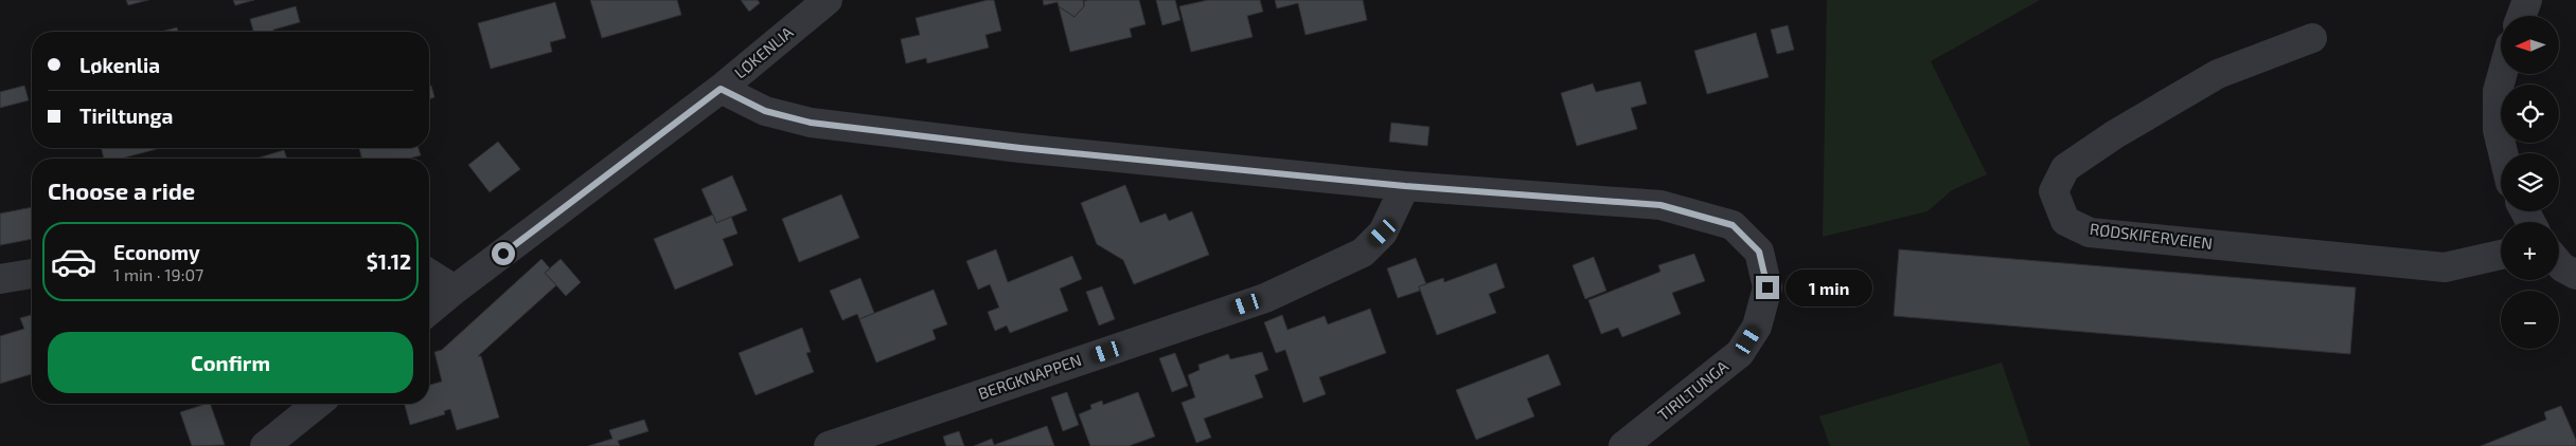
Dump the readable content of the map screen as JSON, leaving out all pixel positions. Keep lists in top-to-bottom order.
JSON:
{
  "streets": {
    "street": [
      "LØKENLIA",
      "RØDSKIFERVEIEN",
      "BERGKNAPPEN",
      "TIRILTUNGA"
    ]
  },
  "crossings": [
    ["LØKENLIA", "TIRILTUNGA"],
    ["BERGKNAPPEN", "TIRILTUNGA"]
  ],
  "north": "left",
  "page": {
    "map_buttons": ["+", "−"],
    "banner": ["Løkenlia", "Tiriltunga"],
    "heading": "Choose a ride",
    "list": [
      {
        "name": "Economy",
        "note": "1 min · 19:07",
        "value": "$1.12"
      }
    ],
    "bubble": "1 min",
    "buttons": "Confirm"
  }
}
